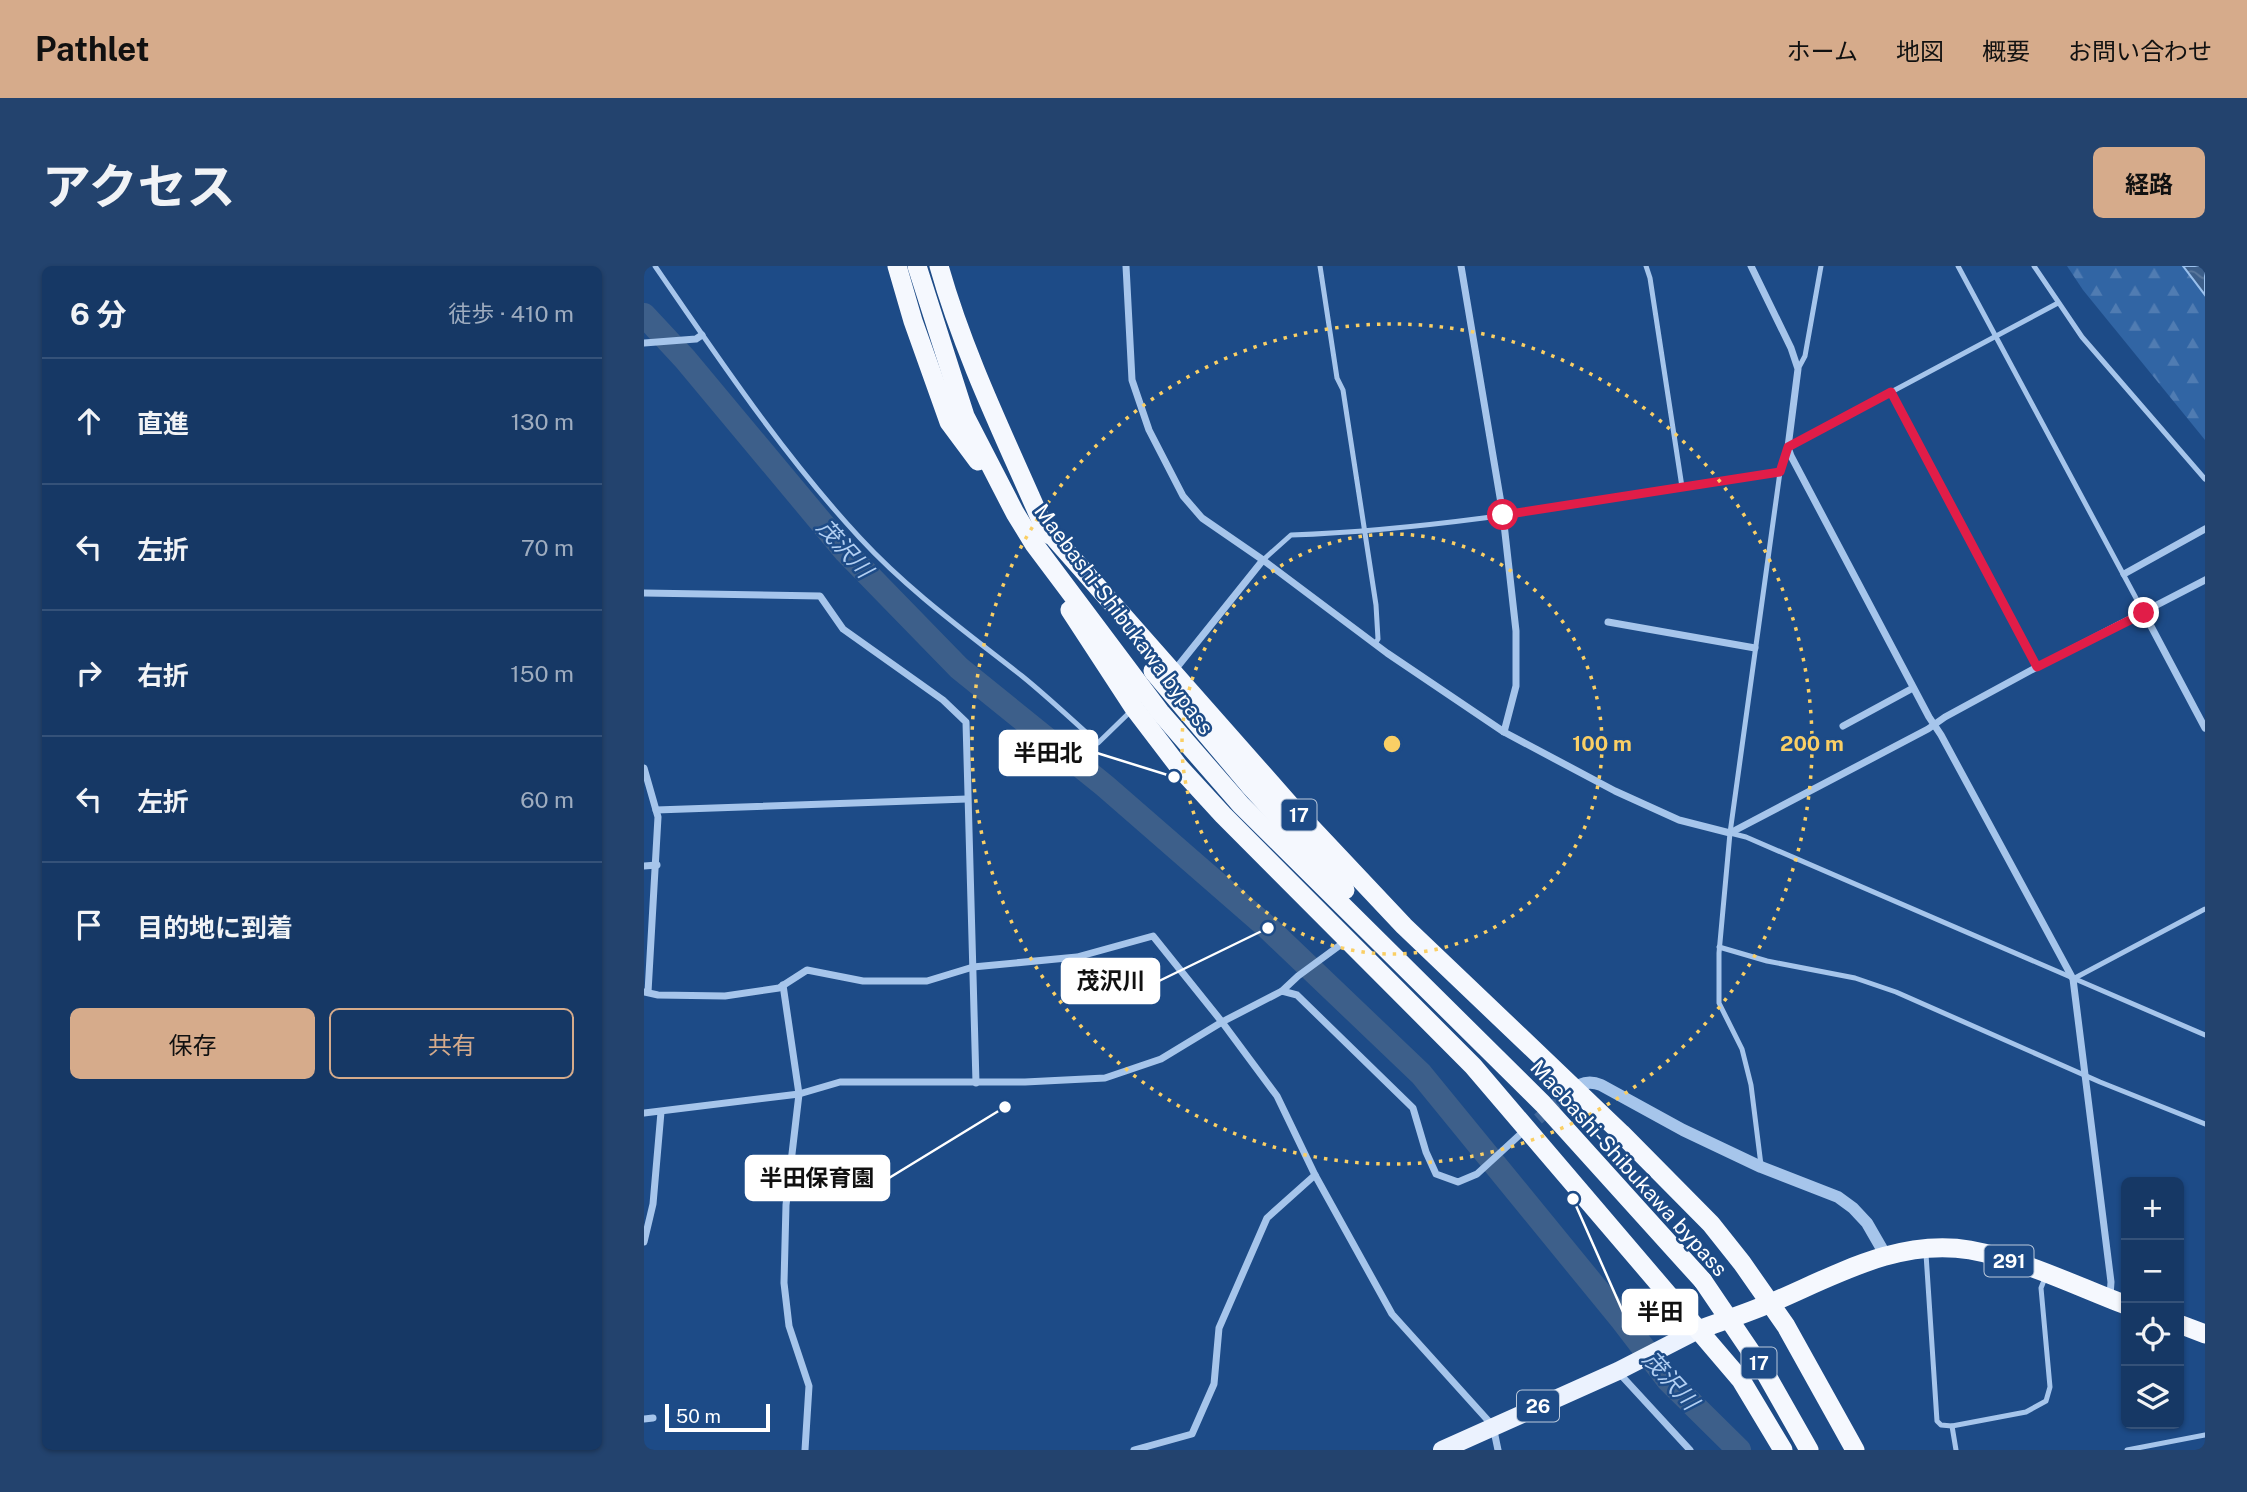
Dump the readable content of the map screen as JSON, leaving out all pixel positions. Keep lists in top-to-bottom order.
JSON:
{
  "streets": {
    "highway": ["Maebashi-Shibukawa bypass", "17", "291"],
    "main road": ["26"]
  },
  "crossings": [
    ["Maebashi-Shibukawa bypass", "17"],
    ["17", "291"],
    ["17", "26"],
    ["291", "26"]
  ],
  "water": ["茂沢川"],
  "places": [
    "半田北",
    "茂沢川",
    "半田保育園",
    "半田"
  ],
  "scale_bar": "50 m",
  "page": {
    "header": "Pathlet",
    "nav": [
      "ホーム",
      "地図",
      "概要",
      "お問い合わせ"
    ],
    "title": "アクセス",
    "buttons": [
      "経路",
      ["保存", "共有"]
    ],
    "heading": ["6 分", "徒歩 · 410 m"],
    "list": [
      ["直進", "130 m"],
      ["左折", "70 m"],
      ["右折", "150 m"],
      ["左折", "60 m"],
      "目的地に到着"
    ],
    "map_buttons": ["+", "−"],
    "scale": "50 m"
  },
  "rings": ["100 m", "200 m"]
}
